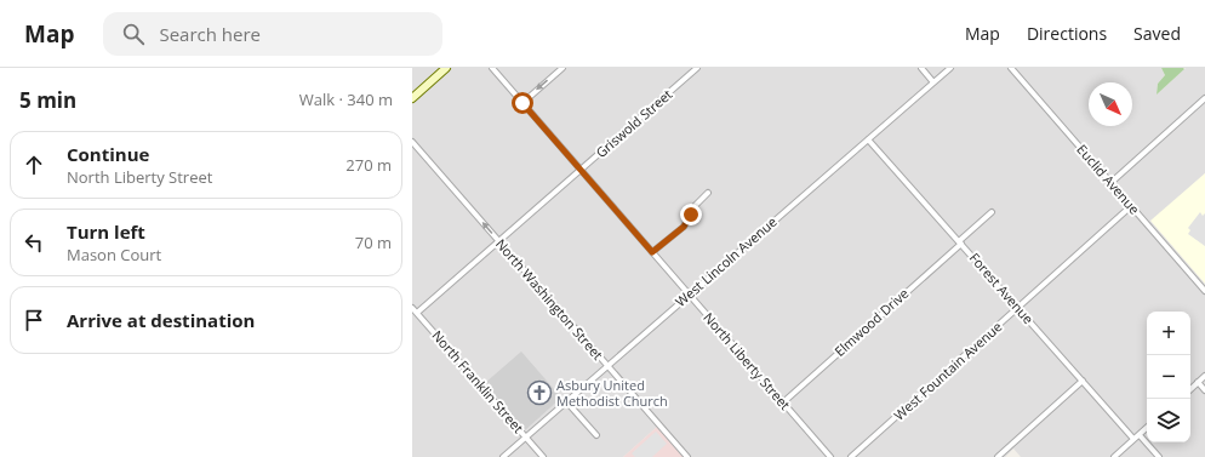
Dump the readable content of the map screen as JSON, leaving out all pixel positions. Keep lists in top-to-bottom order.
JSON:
{
  "streets": {
    "street": [
      "Griswold Street",
      "Euclid Avenue",
      "West Lincoln Avenue",
      "Forest Avenue",
      "North Washington Street",
      "Elmwood Drive",
      "North Liberty Street",
      "West Fountain Avenue",
      "North Franklin Street"
    ]
  },
  "crossings": [
    ["Griswold Street", "North Washington Street"],
    ["Griswold Street", "North Liberty Street"],
    ["Griswold Street", "North Franklin Street"],
    ["Euclid Avenue", "West Fountain Avenue"],
    ["West Lincoln Avenue", "Forest Avenue"],
    ["West Lincoln Avenue", "North Washington Street"],
    ["West Lincoln Avenue", "North Liberty Street"],
    ["West Lincoln Avenue", "North Franklin Street"],
    ["Forest Avenue", "Elmwood Drive"],
    ["Forest Avenue", "West Fountain Avenue"],
    ["Elmwood Drive", "North Liberty Street"]
  ],
  "places": {
    "church": ["Asbury United Methodist Church"]
  },
  "north": "bottom right",
  "page": {
    "header": "Map",
    "search": "Search here",
    "nav": ["Map", "Directions", "Saved"],
    "heading": ["5 min", "Walk · 340 m"],
    "list": [
      ["Continue", "North Liberty Street", "270 m"],
      ["Turn left", "Mason Court", "70 m"],
      "Arrive at destination"
    ],
    "map_buttons": ["+", "−"]
  }
}
